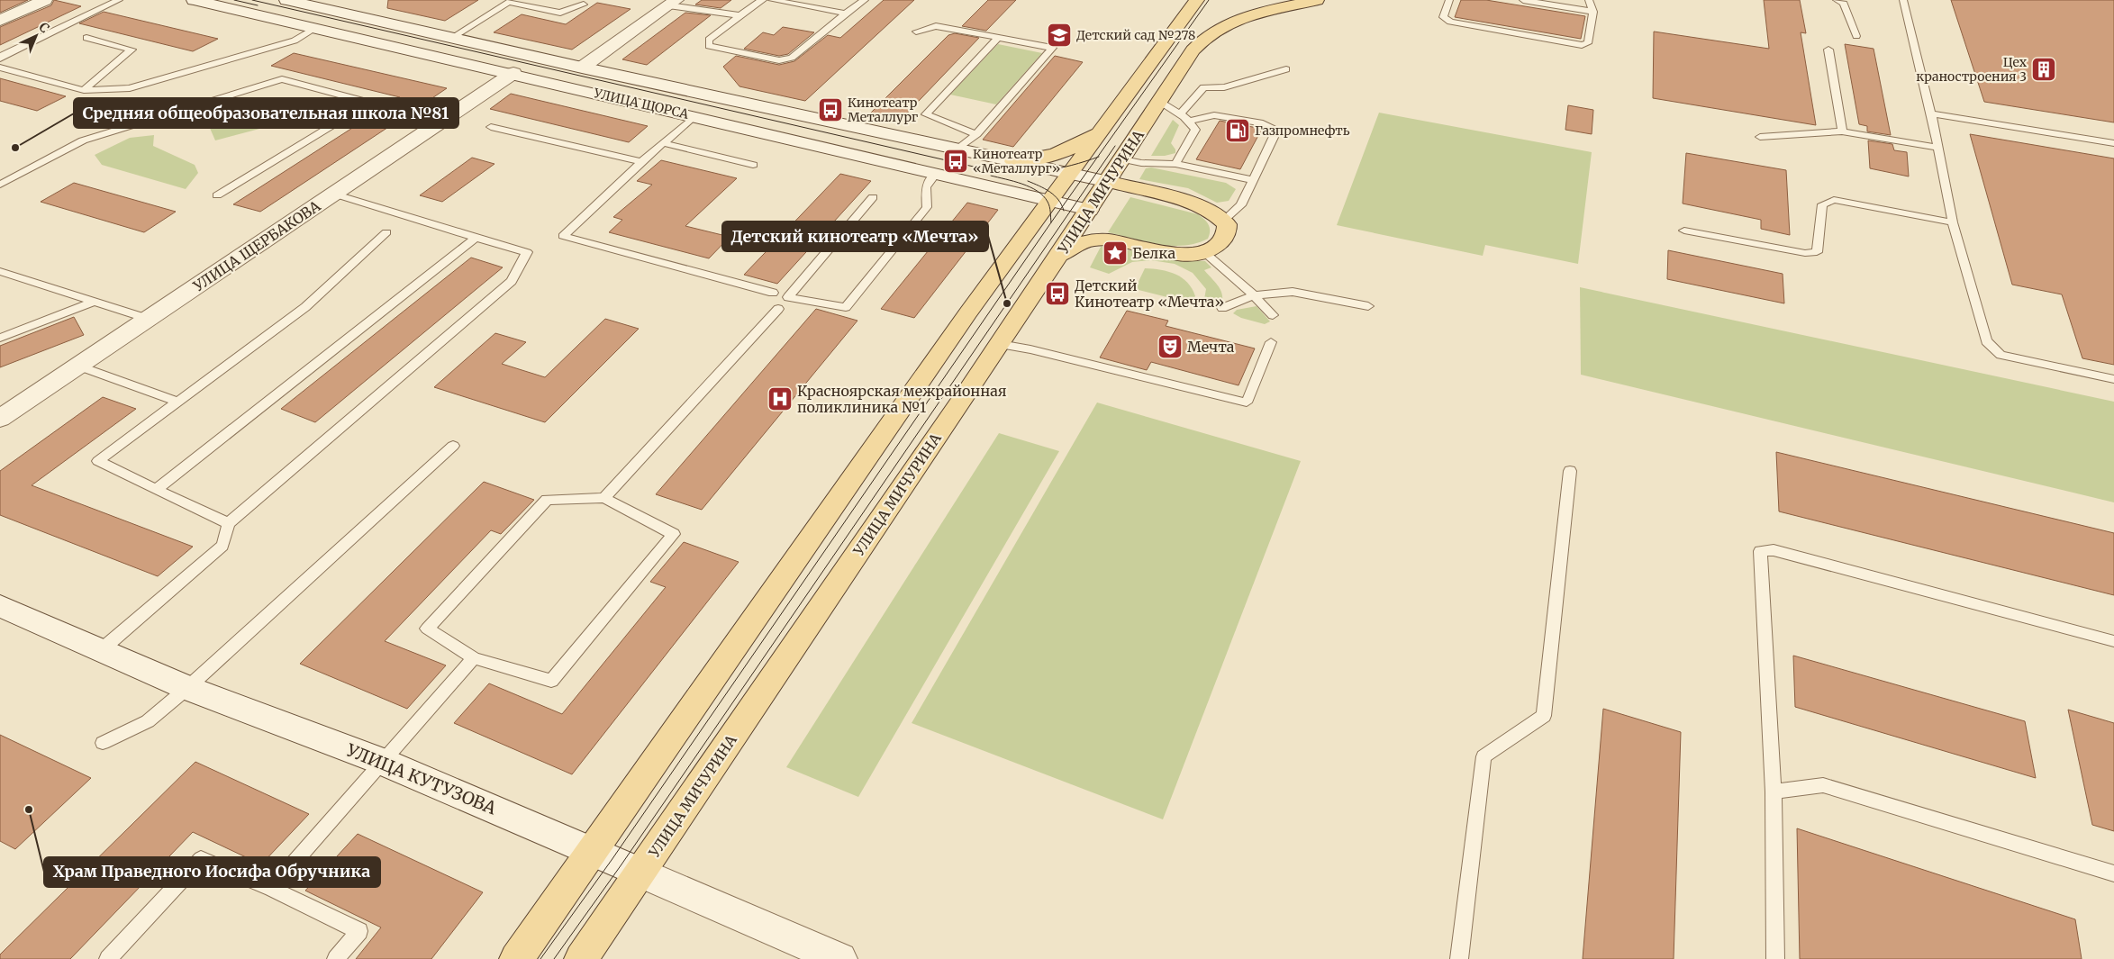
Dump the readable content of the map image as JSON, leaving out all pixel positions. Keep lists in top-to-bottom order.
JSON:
{
  "streets": {
    "main road": [
      "УЛИЦА ЩОРСА",
      "УЛИЦА МИЧУРИНА",
      "УЛИЦА ЩЕРБАКОВА",
      "УЛИЦА КУТУЗОВА"
    ]
  },
  "crossings": [
    ["УЛИЦА ЩОРСА", "УЛИЦА МИЧУРИНА"],
    ["УЛИЦА ЩОРСА", "УЛИЦА ЩЕРБАКОВА"],
    ["УЛИЦА МИЧУРИНА", "УЛИЦА КУТУЗОВА"]
  ],
  "places": {
    "school or university": ["Детский сад №278"],
    "building": ["Цех краностроения 3"],
    "bus stop": ["Кинотеатр Металлург", "Кинотеатр «Металлург»", "Детский Кинотеатр «Мечта»"],
    "fuel station": ["Газпромнефть"],
    "other": ["Средняя общеобразовательная школа №81", "Детский кинотеатр «Мечта»", "Храм Праведного Иосифа Обручника"],
    "place": ["Белка"],
    "theatre": ["Мечта"],
    "hospital": ["Красноярская межрайонная поликлиника №1"]
  },
  "north": "top right"
}
